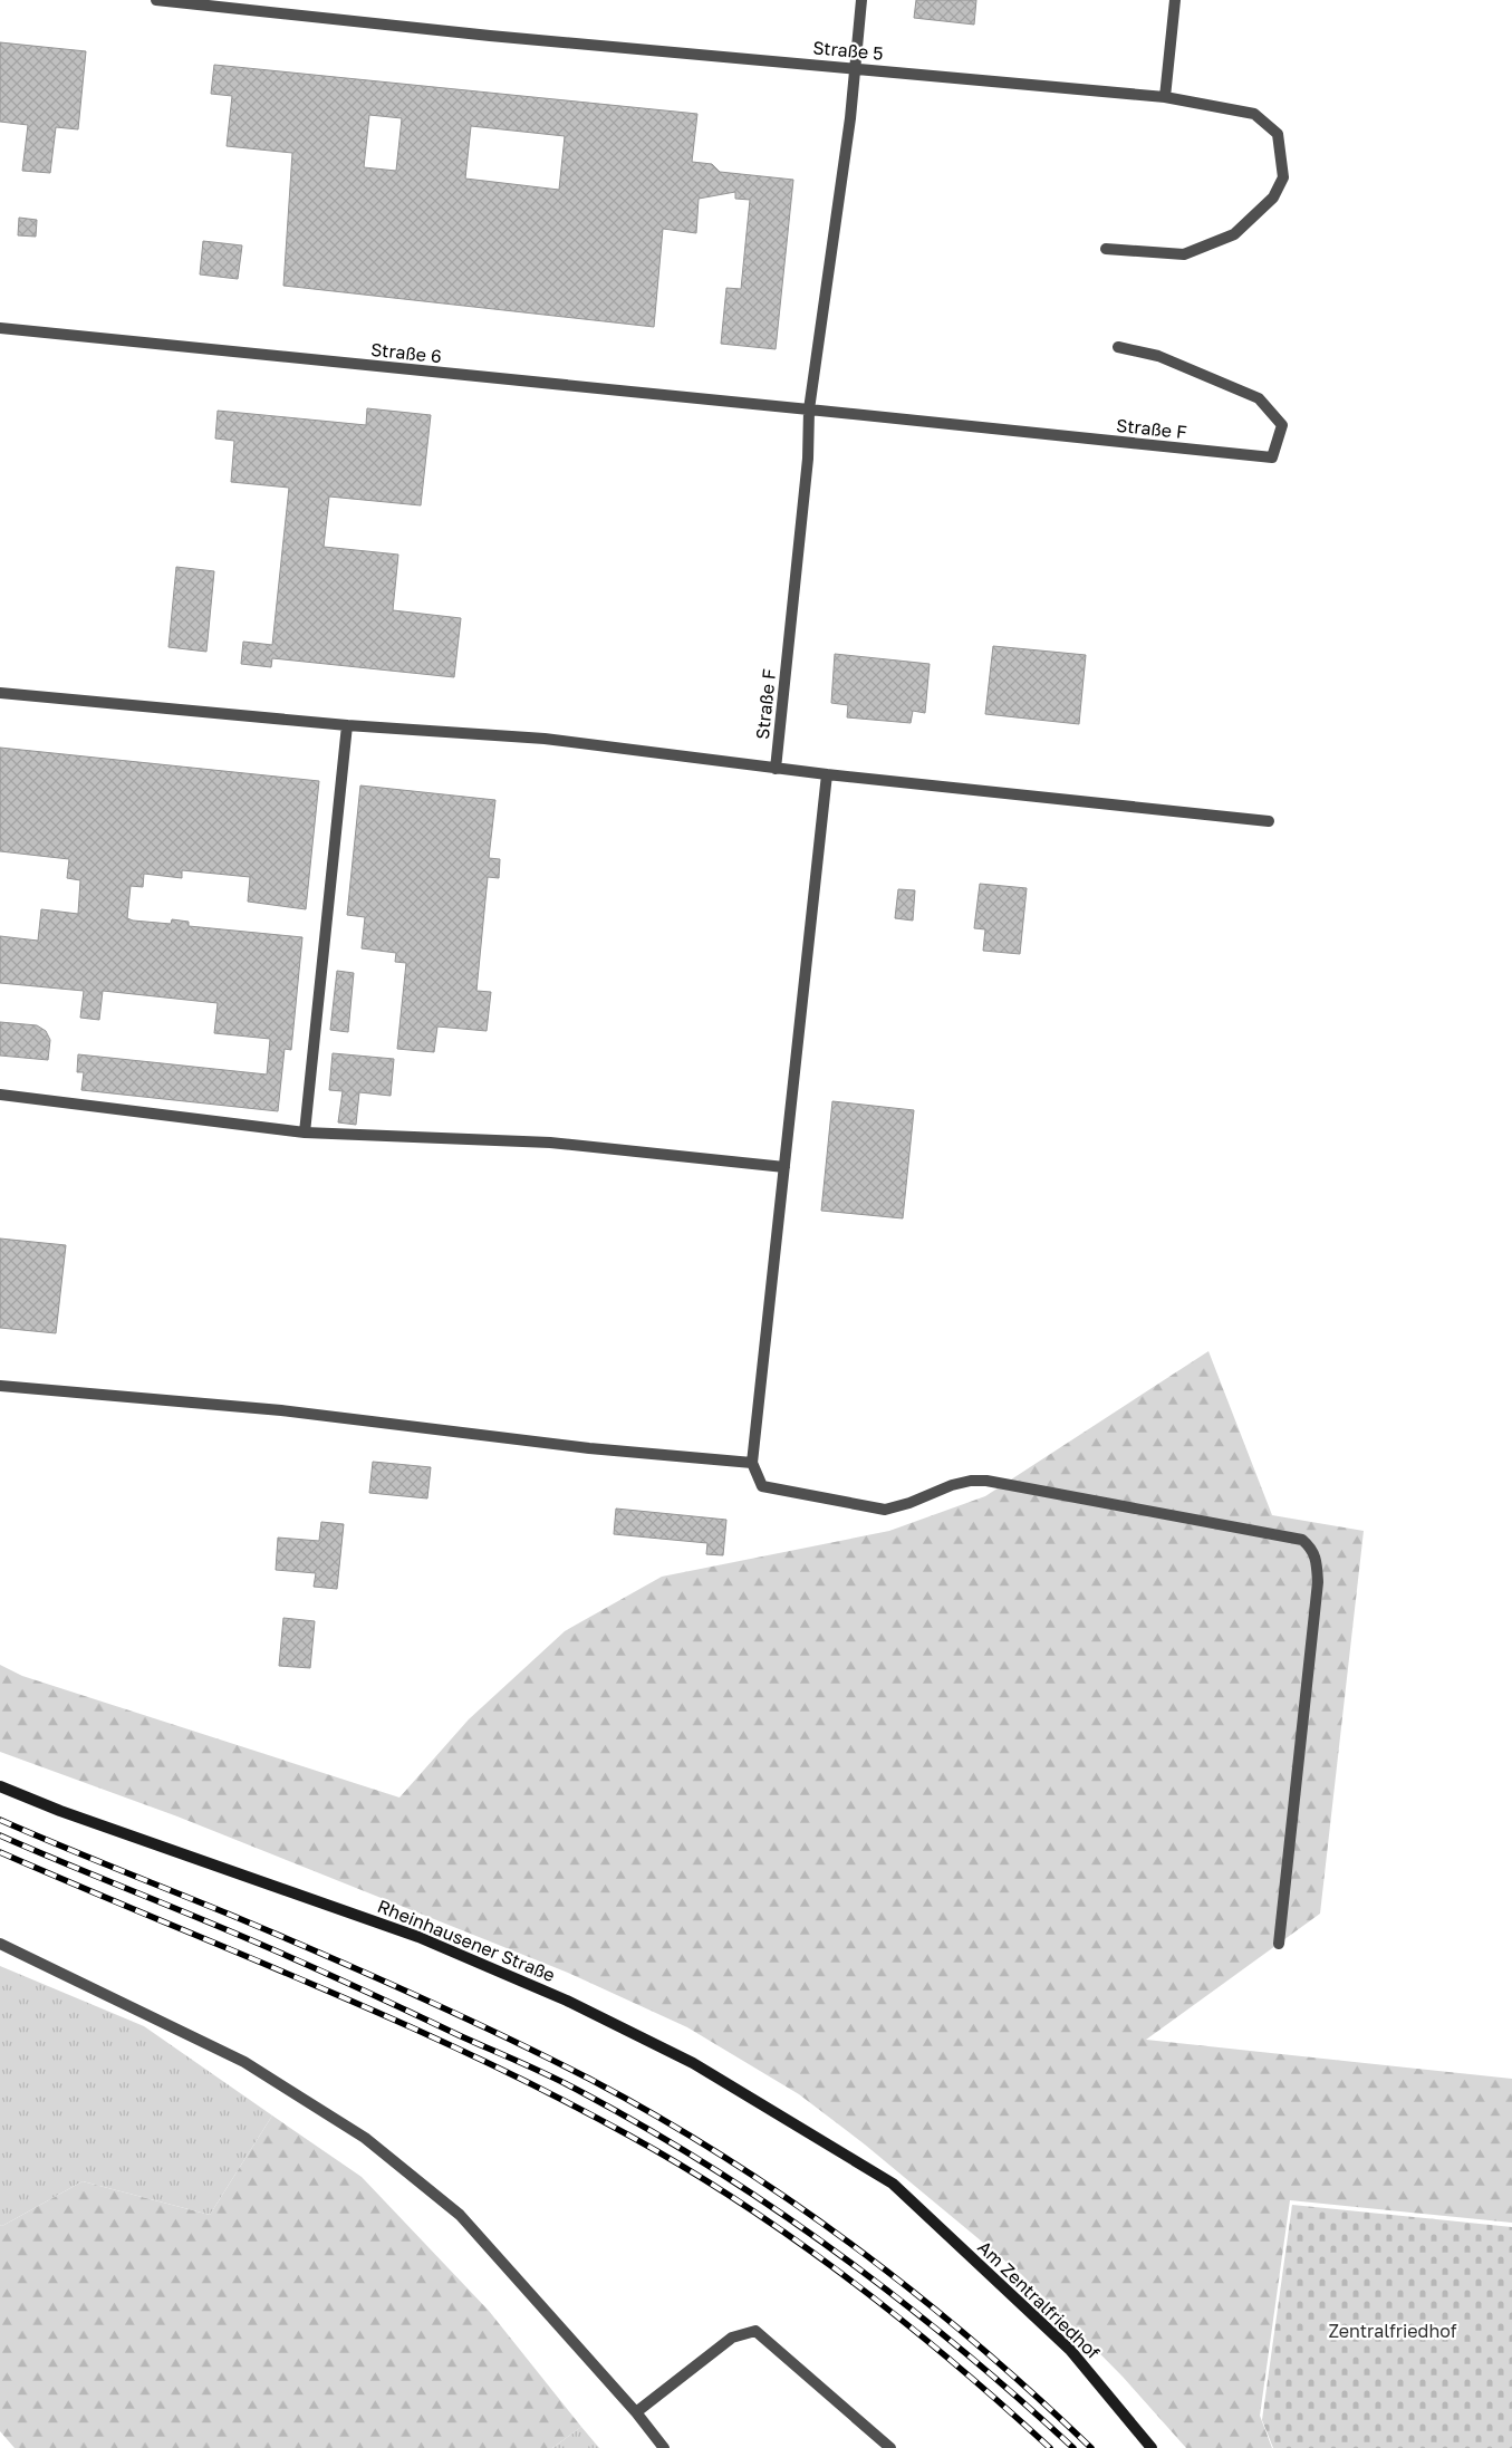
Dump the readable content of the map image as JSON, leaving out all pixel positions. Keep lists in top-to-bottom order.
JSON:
{
  "streets": {
    "street": ["Rheinhausener Straße", "Am Zentralfriedhof"],
    "lane": ["Straße 5", "Straße 6", "Straße F"]
  },
  "crossings": [
    ["Straße 5", "Straße F"],
    ["Straße 6", "Straße F"],
    ["Rheinhausener Straße", "Am Zentralfriedhof"]
  ],
  "parks": ["Zentralfriedhof"]
}
